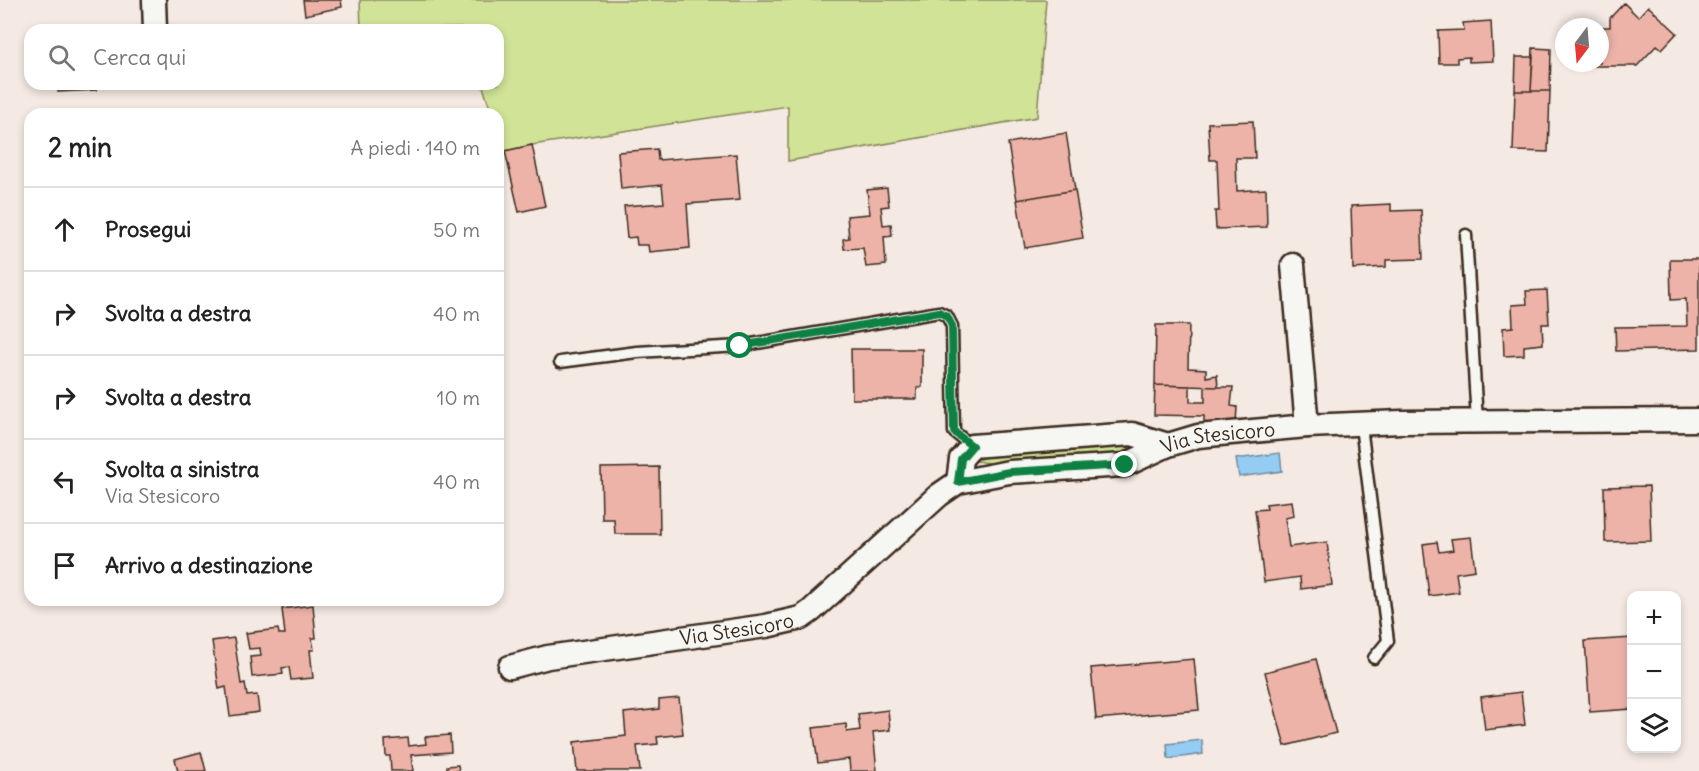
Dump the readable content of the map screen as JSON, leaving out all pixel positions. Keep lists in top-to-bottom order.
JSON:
{
  "streets": {
    "street": ["Via Stesicoro"]
  },
  "north": "bottom",
  "page": {
    "search": "Cerca qui",
    "heading": ["2 min", "A piedi · 140 m"],
    "list": [
      ["Prosegui", "50 m"],
      ["Svolta a destra", "40 m"],
      ["Svolta a destra", "10 m"],
      ["Svolta a sinistra", "Via Stesicoro", "40 m"],
      "Arrivo a destinazione"
    ],
    "map_buttons": ["+", "−"]
  }
}
